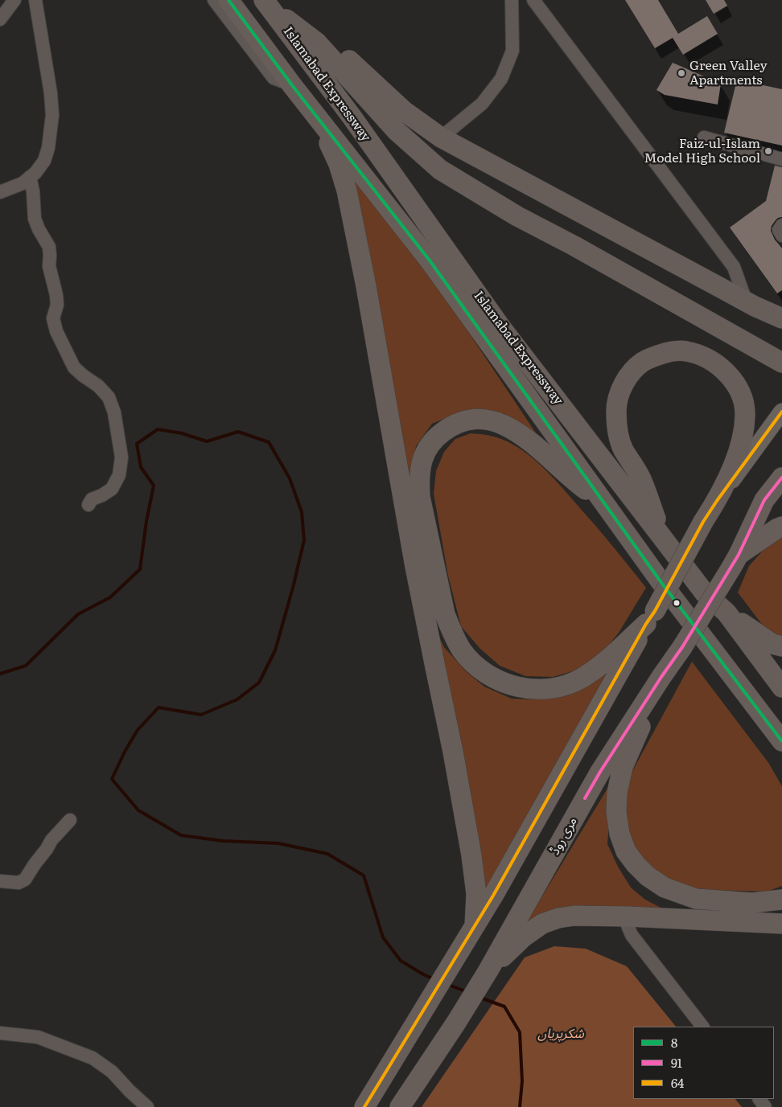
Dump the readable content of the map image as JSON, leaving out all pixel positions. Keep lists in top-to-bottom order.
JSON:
{
  "streets": {
    "highway": ["Islamabad Expressway", "مری روڈ"]
  },
  "parks": ["شکرپریاں"],
  "places": ["Green Valley Apartments", "Faiz-ul-Islam Model High School"],
  "lines": ["transit line 8", "transit line 64", "transit line 91"],
  "legend": ["8", "91", "64"]
}
